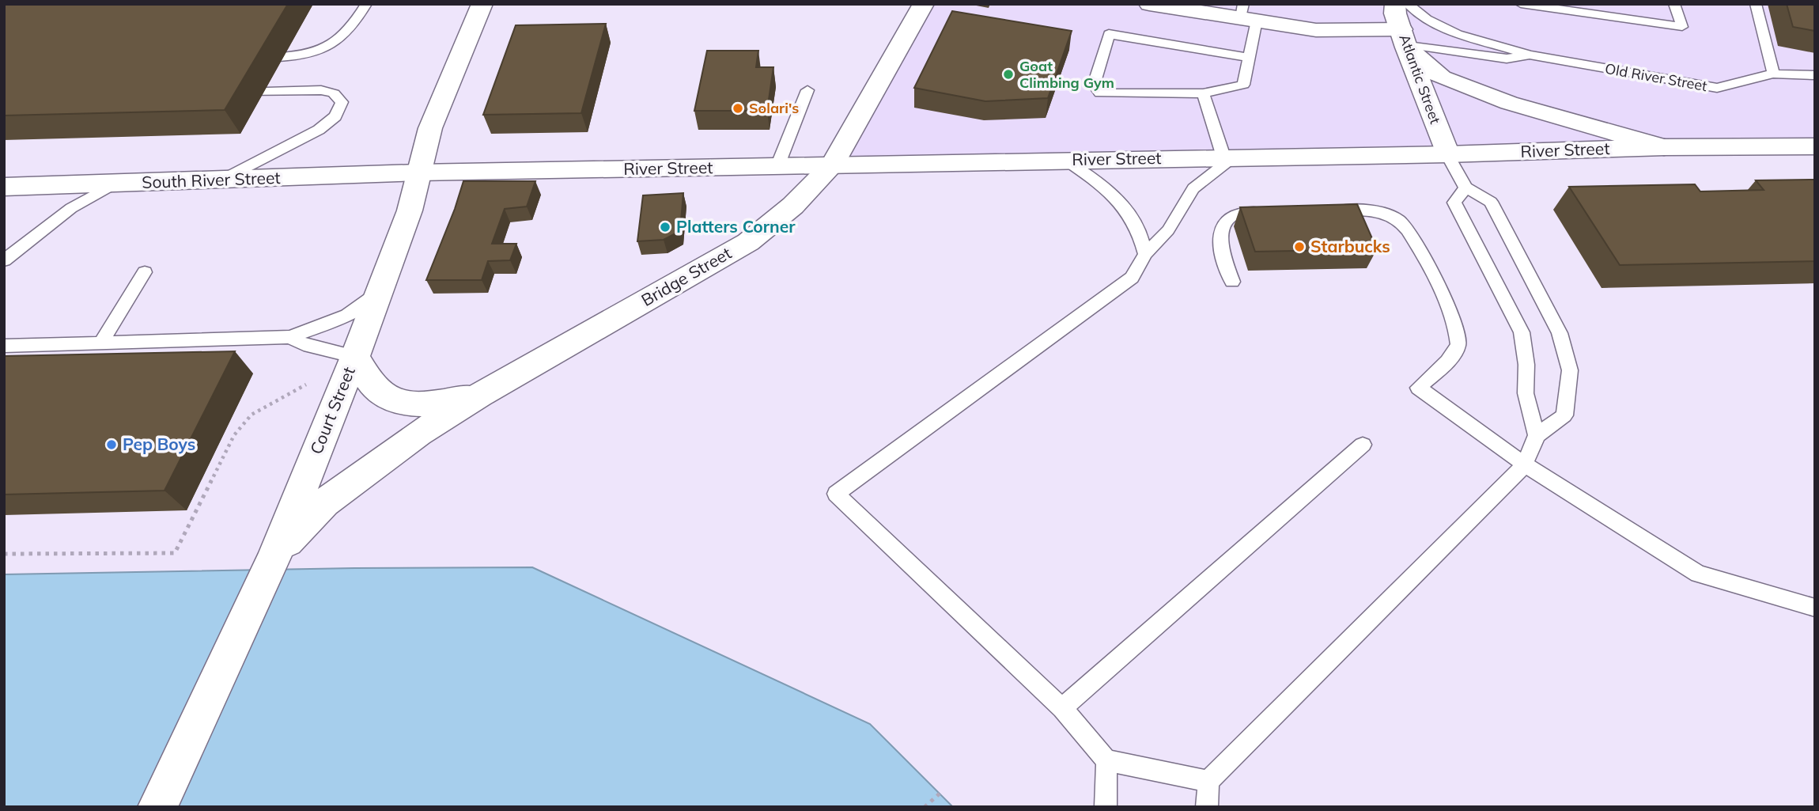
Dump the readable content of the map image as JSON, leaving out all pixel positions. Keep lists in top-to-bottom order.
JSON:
{
  "streets": {
    "main road": [
      "Old River Street",
      "Atlantic Street",
      "River Street",
      "South River Street",
      "Bridge Street",
      "Court Street"
    ]
  },
  "crossings": [
    ["Old River Street", "Atlantic Street"],
    ["Atlantic Street", "River Street"],
    ["River Street", "South River Street"],
    ["River Street", "Bridge Street"],
    ["River Street", "Court Street"],
    ["South River Street", "Court Street"],
    ["Bridge Street", "Court Street"]
  ],
  "places": [
    "Goat Climbing Gym",
    "Solari's",
    "Platters Corner",
    "Starbucks",
    "Pep Boys"
  ]
}
